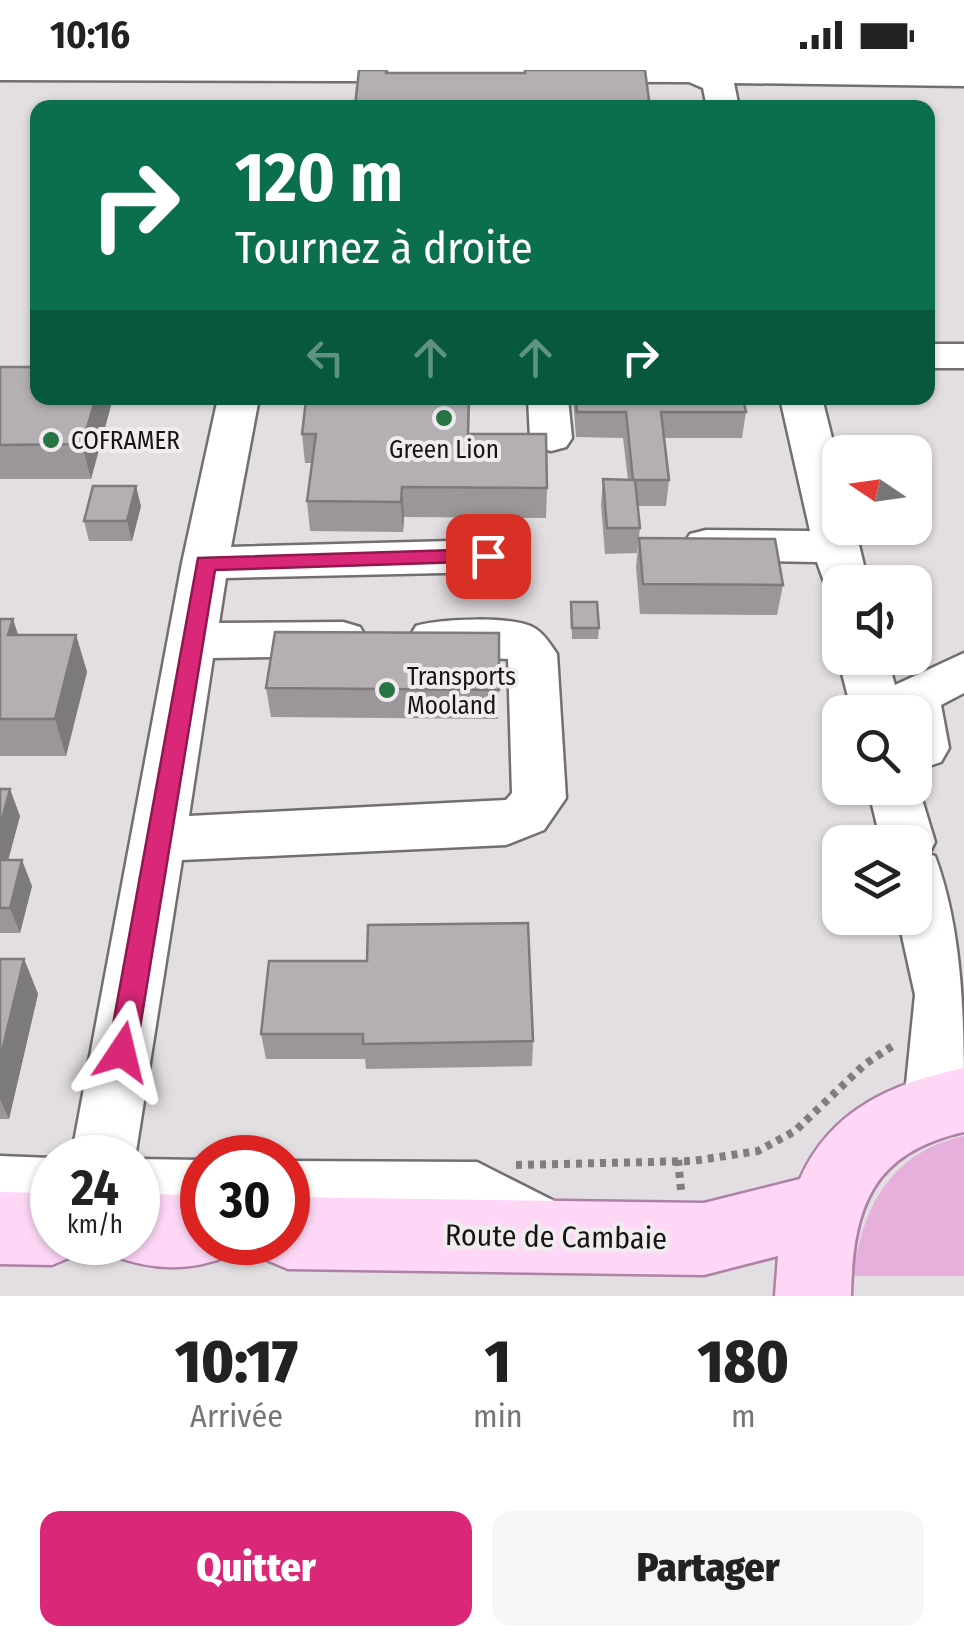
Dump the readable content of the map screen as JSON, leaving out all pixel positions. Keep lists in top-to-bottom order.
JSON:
{
  "streets": {
    "main road": ["Route de Cambaie"]
  },
  "places": ["Green Lion", "COFRAMER", "Transports Mooland"],
  "north": "left",
  "page": {
    "status": "10:16",
    "turn": ["120 m", "Tournez à droite"],
    "speed": "24 km/h",
    "limit": "30",
    "eta": [
      "10:17",
      "Arrivée",
      "1",
      "min",
      "180",
      "m"
    ],
    "buttons": ["Quitter", "Partager"]
  }
}
